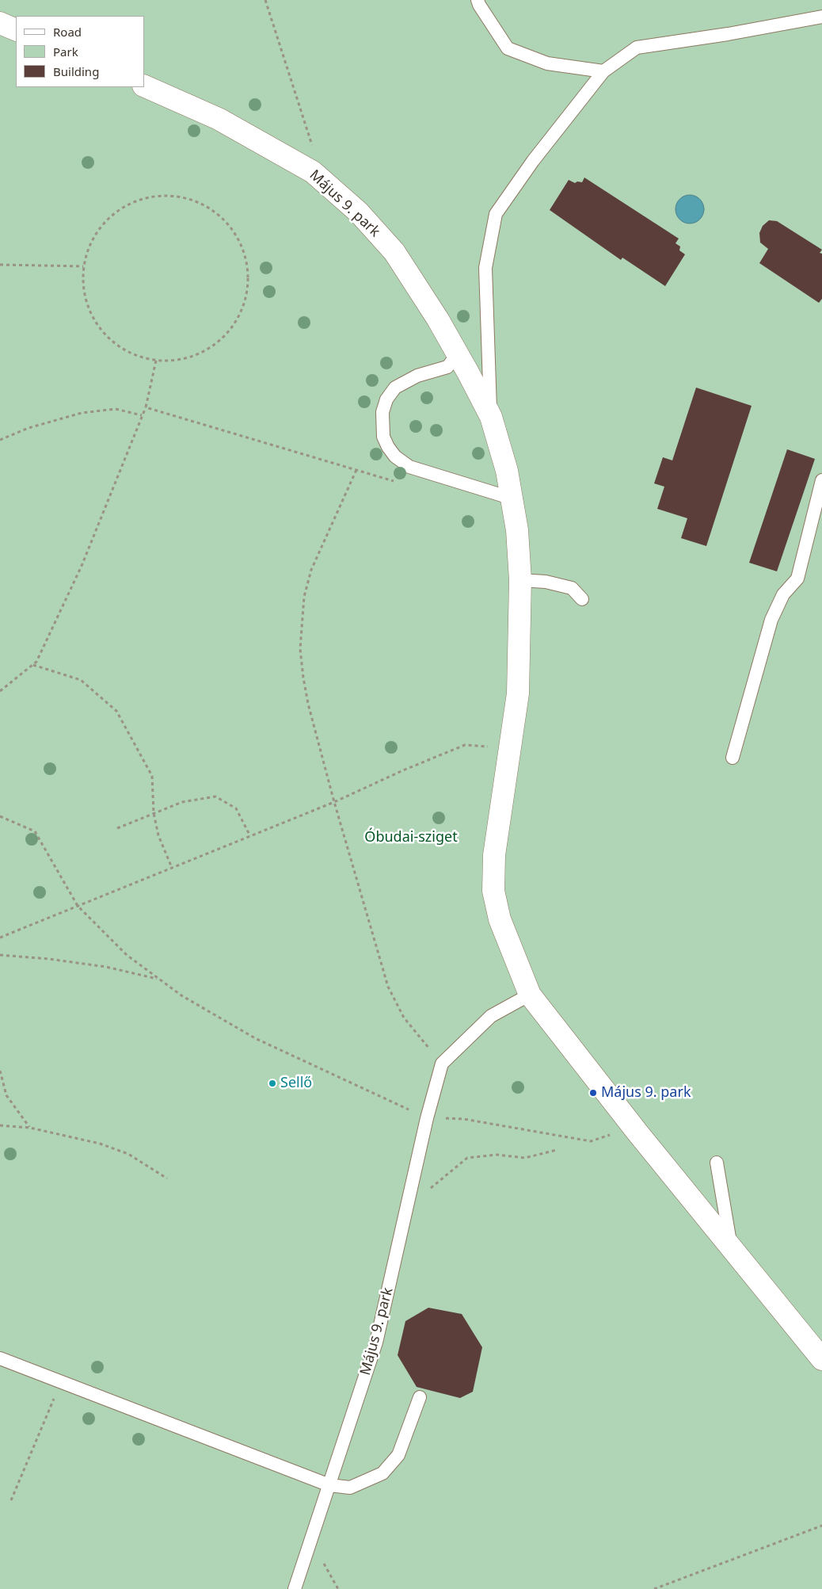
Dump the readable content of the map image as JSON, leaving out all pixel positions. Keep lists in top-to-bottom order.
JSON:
{
  "streets": {
    "street": ["Május 9. park"]
  },
  "parks": ["Óbudai-sziget"],
  "places": ["Sellő", "Május 9. park"],
  "legend": ["Road", "Park", "Building"]
}
